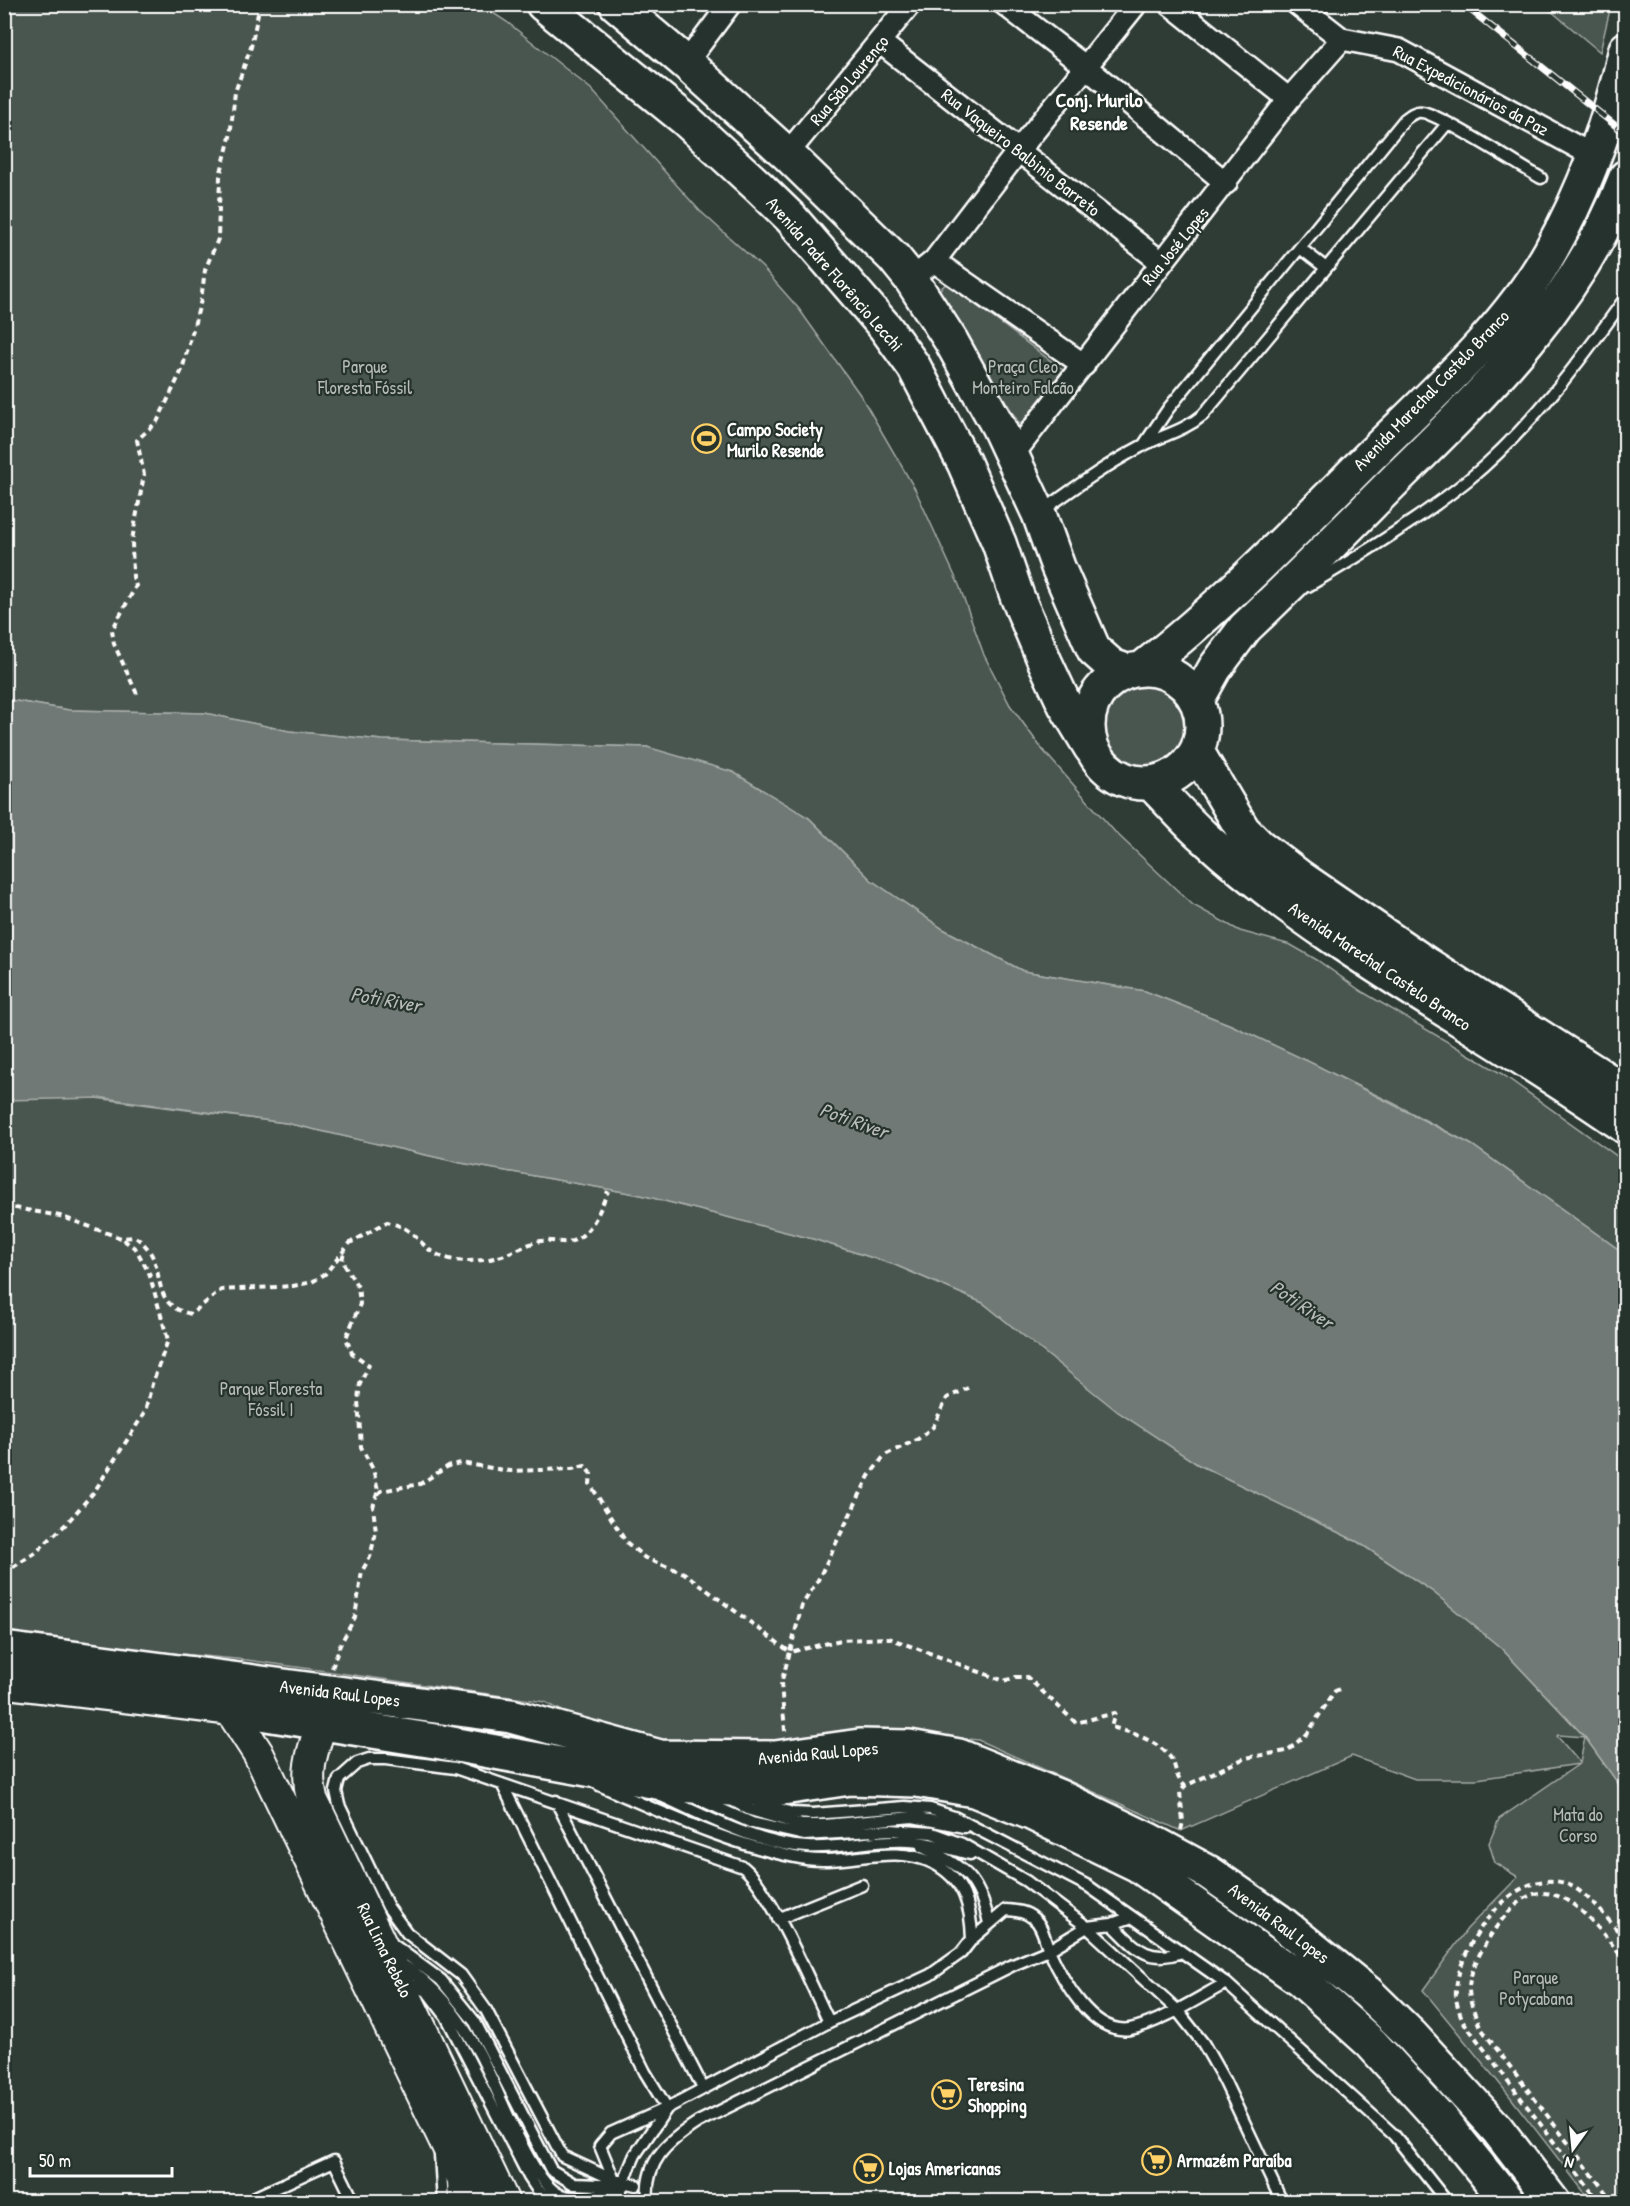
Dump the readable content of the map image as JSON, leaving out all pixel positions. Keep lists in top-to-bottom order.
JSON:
{
  "streets": {
    "main road": ["Avenida Padre Florêncio Lecchi", "Avenida Marechal Castelo Branco", "Avenida Raul Lopes"],
    "street": [
      "Rua São Lourenço",
      "Rua Expedicionários da Paz",
      "Rua Vaqueiro Balbinio Barreto",
      "Rua José Lopes",
      "Rua Lima Rebelo"
    ]
  },
  "crossings": [
    ["Rua São Lourenço", "Rua Vaqueiro Balbinio Barreto"],
    ["Rua Expedicionários da Paz", "Rua José Lopes"],
    ["Rua Vaqueiro Balbinio Barreto", "Rua José Lopes"],
    ["Avenida Padre Florêncio Lecchi", "Avenida Marechal Castelo Branco"],
    ["Avenida Raul Lopes", "Rua Lima Rebelo"]
  ],
  "districts": ["Conj. Murilo Resende"],
  "water": ["Poti River"],
  "parks": [
    "Parque Floresta Fóssil",
    "Praça Cleo Monteiro Falcão",
    "Parque Floresta Fóssil I",
    "Mata do Corso",
    "Parque Potycabana"
  ],
  "places": {
    "sports": ["Campo Society Murilo Resende"],
    "supermarket": ["Teresina Shopping", "Armazém Paraíba", "Lojas Americanas"]
  },
  "scale_bar": "50 m",
  "north": "bottom"
}
